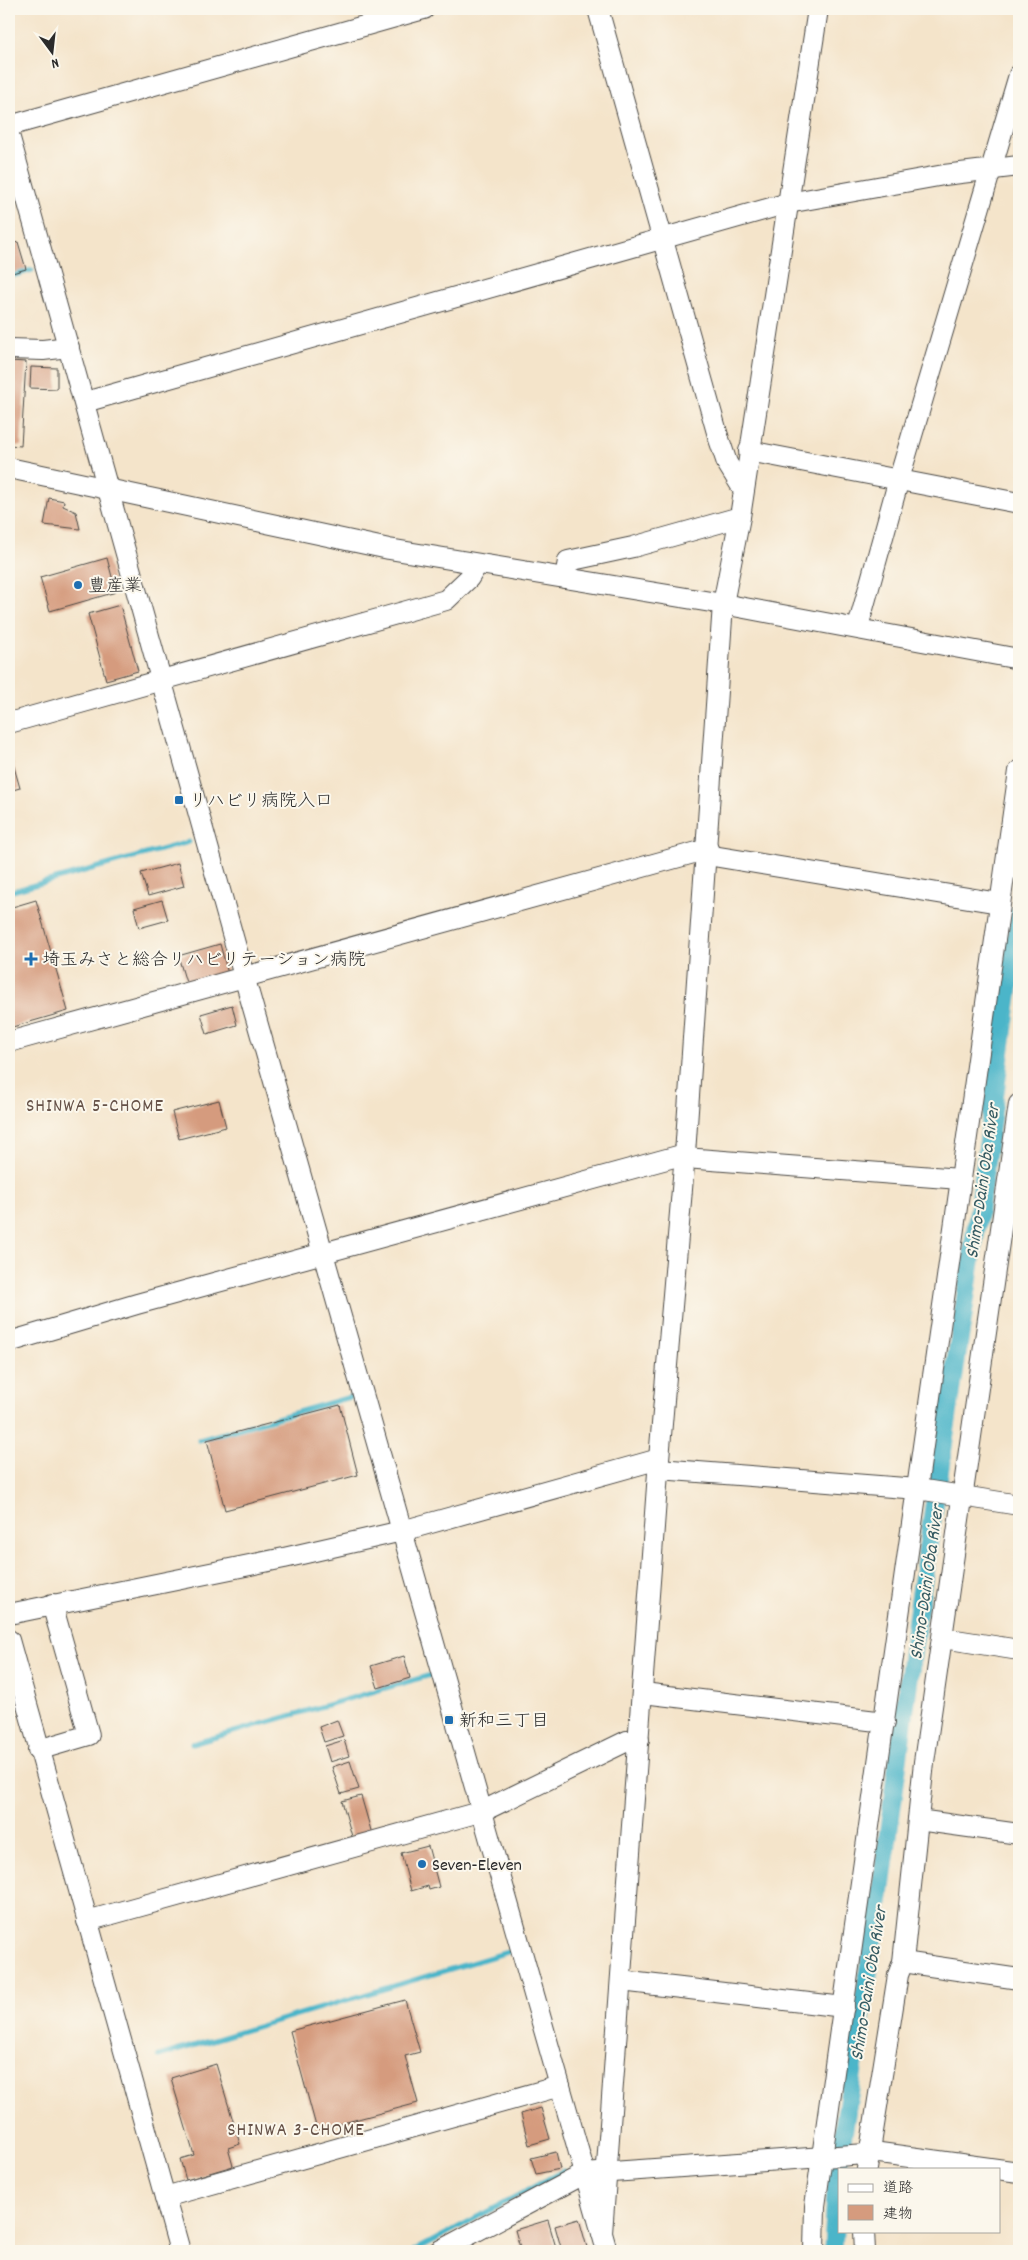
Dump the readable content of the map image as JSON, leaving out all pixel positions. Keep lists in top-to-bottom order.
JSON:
{
  "districts": ["SHINWA 5-CHOME", "SHINWA 3-CHOME"],
  "water": ["Shimo-Daini Oba River"],
  "places": {
    "other": ["豊産業", "Seven-Eleven"],
    "transit": ["リハビリ病院入口", "新和三丁目"],
    "health": ["埼玉みさと総合リハビリテーション病院"]
  },
  "legend": ["道路", "建物"],
  "north": "bottom"
}
